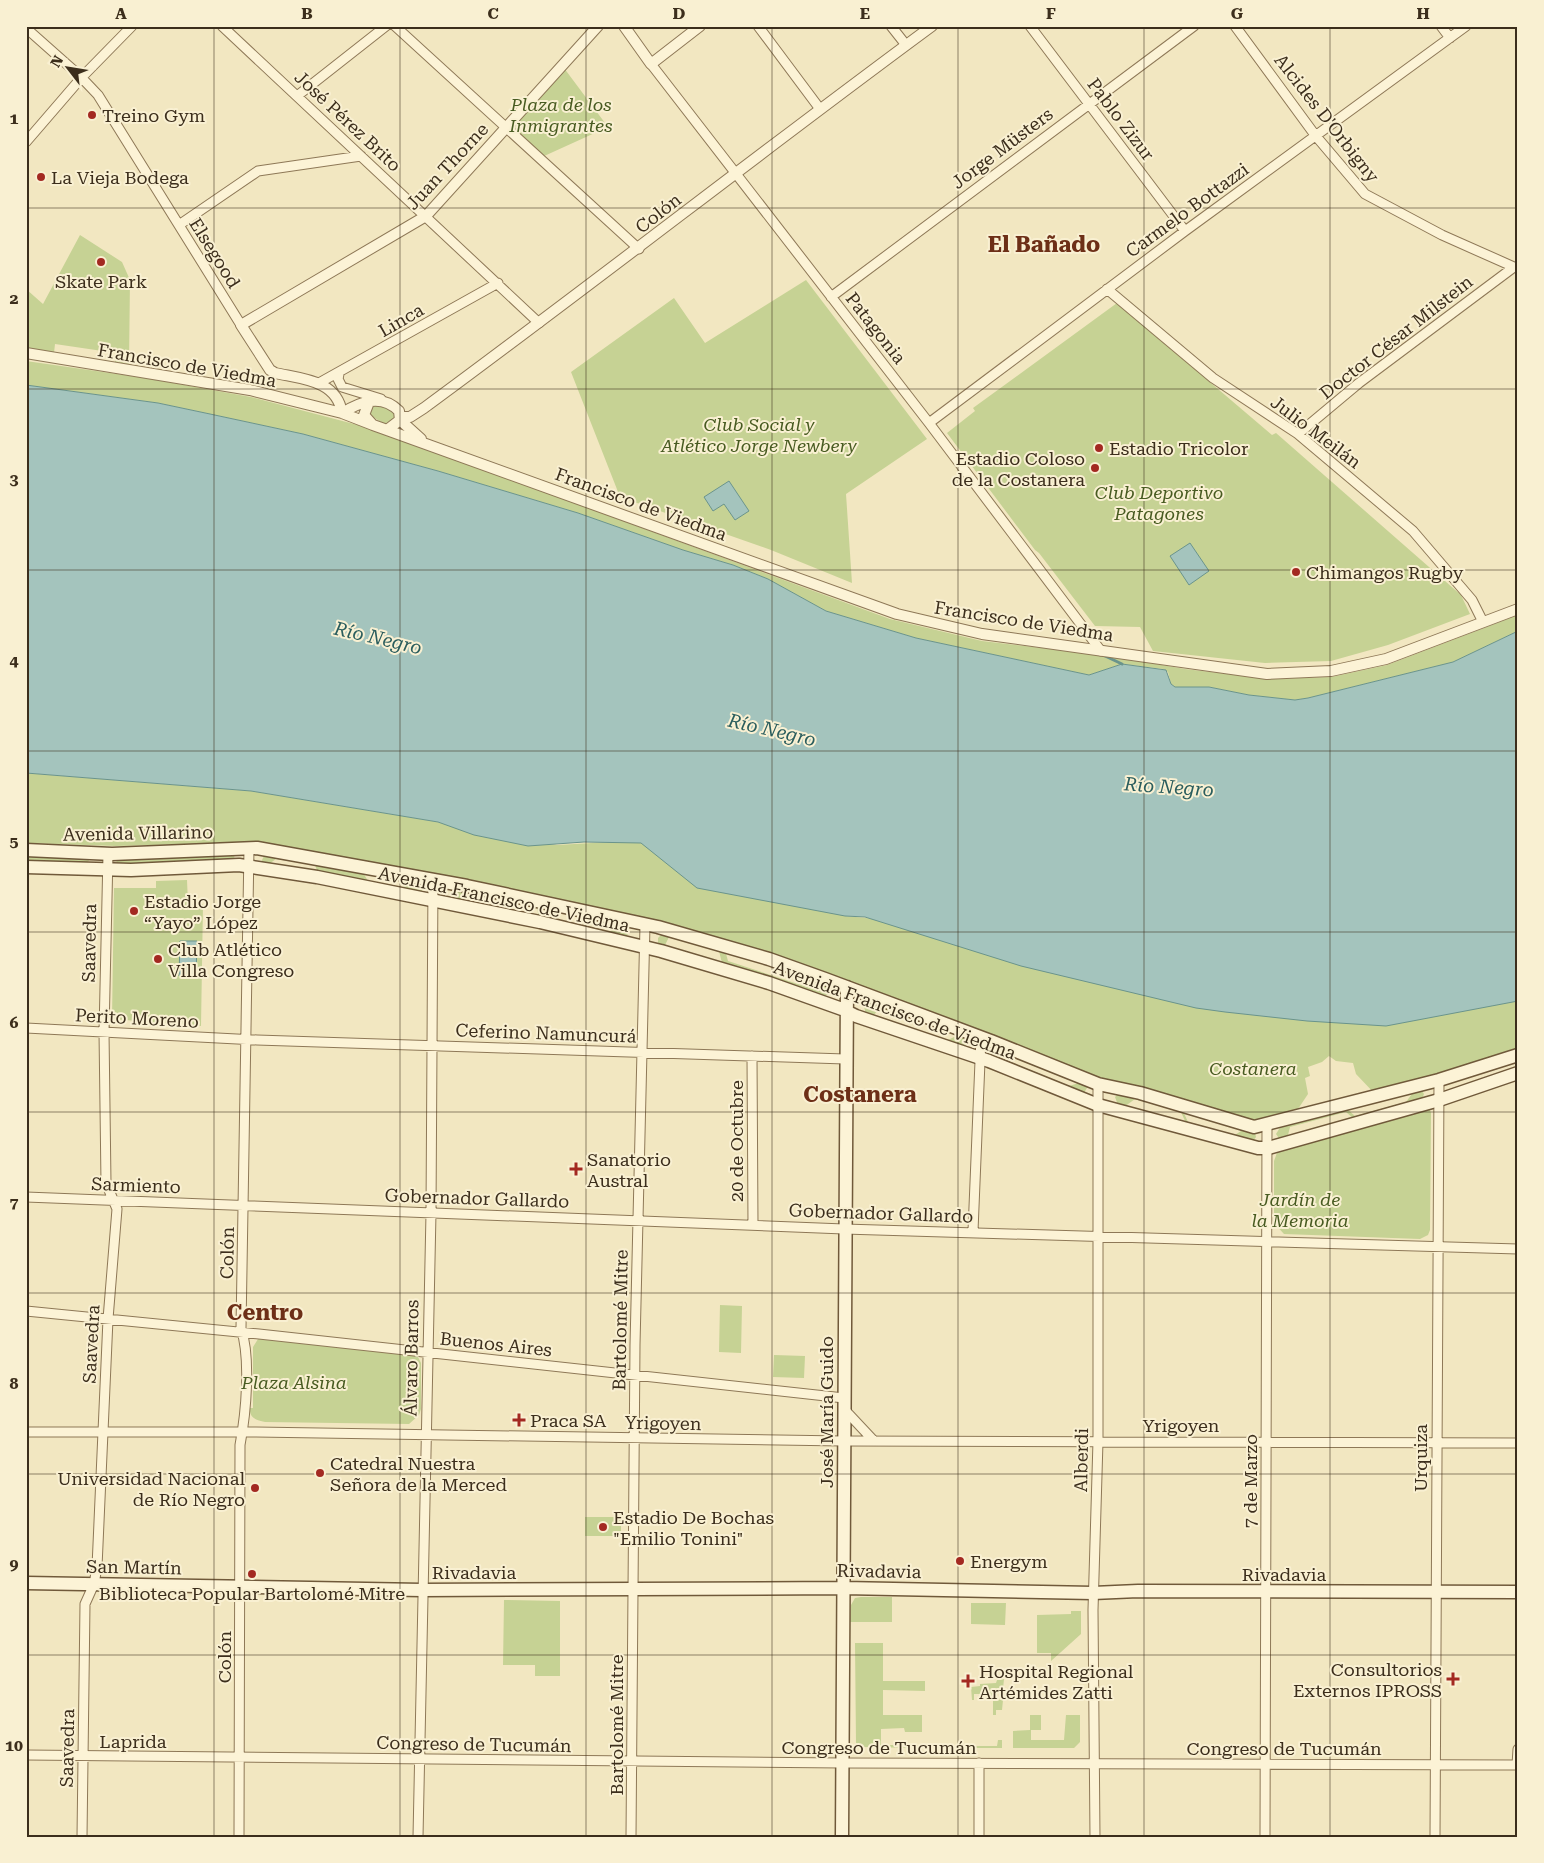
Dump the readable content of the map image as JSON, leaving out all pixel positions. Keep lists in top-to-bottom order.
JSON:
{
  "streets": {
    "main road": [
      "Avenida Villarino",
      "Avenida Francisco de Viedma",
      "José María Guido",
      "San Martín",
      "Rivadavia"
    ],
    "street": [
      "Alcides D'Orbigny",
      "Pablo Zizur",
      "José Pérez Brito",
      "Jorge Müsters",
      "Juan Thorne",
      "Carmelo Bottazzi",
      "Colón",
      "Elsegood",
      "Linca",
      "Patagonia",
      "Doctor César Milstein",
      "Francisco de Viedma",
      "Julio Meilán",
      "Saavedra",
      "Perito Moreno",
      "Ceferino Namuncurá",
      "20 de Octubre",
      "Sarmiento",
      "Gobernador Gallardo",
      "Bartolomé Mitre",
      "Buenos Aires",
      "Álvaro Barros",
      "Yrigoyen",
      "Urquiza",
      "Alberdi",
      "7 de Marzo",
      "Laprida",
      "Congreso de Tucumán"
    ]
  },
  "crossings": [
    ["Alcides D'Orbigny", "Carmelo Bottazzi"],
    ["Alcides D'Orbigny", "Doctor César Milstein"],
    ["Pablo Zizur", "Jorge Müsters"],
    ["Pablo Zizur", "Carmelo Bottazzi"],
    ["José Pérez Brito", "Juan Thorne"],
    ["José Pérez Brito", "Colón"],
    ["José Pérez Brito", "Linca"],
    ["Jorge Müsters", "Patagonia"],
    ["Juan Thorne", "Elsegood"],
    ["Carmelo Bottazzi", "Patagonia"],
    ["Carmelo Bottazzi", "Julio Meilán"],
    ["Colón", "Patagonia"],
    ["Colón", "Francisco de Viedma"],
    ["Colón", "Avenida Villarino"],
    ["Colón", "Avenida Francisco de Viedma"],
    ["Colón", "Perito Moreno"],
    ["Colón", "Ceferino Namuncurá"],
    ["Colón", "Sarmiento"],
    ["Colón", "Gobernador Gallardo"],
    ["Colón", "Buenos Aires"],
    ["Colón", "Yrigoyen"],
    ["Colón", "San Martín"],
    ["Colón", "Rivadavia"],
    ["Colón", "Laprida"],
    ["Colón", "Congreso de Tucumán"],
    ["Elsegood", "Linca"],
    ["Patagonia", "Francisco de Viedma"],
    ["Doctor César Milstein", "Julio Meilán"],
    ["Francisco de Viedma", "Julio Meilán"],
    ["Avenida Villarino", "Avenida Francisco de Viedma"],
    ["Avenida Villarino", "Saavedra"],
    ["Avenida Francisco de Viedma", "Bartolomé Mitre"],
    ["Avenida Francisco de Viedma", "Álvaro Barros"],
    ["Avenida Francisco de Viedma", "José María Guido"],
    ["Avenida Francisco de Viedma", "Urquiza"],
    ["Avenida Francisco de Viedma", "Alberdi"],
    ["Avenida Francisco de Viedma", "7 de Marzo"],
    ["Saavedra", "Perito Moreno"],
    ["Saavedra", "Sarmiento"],
    ["Saavedra", "Buenos Aires"],
    ["Saavedra", "Yrigoyen"],
    ["Saavedra", "San Martín"],
    ["Saavedra", "Laprida"],
    ["Perito Moreno", "Ceferino Namuncurá"],
    ["Ceferino Namuncurá", "20 de Octubre"],
    ["Ceferino Namuncurá", "Bartolomé Mitre"],
    ["Ceferino Namuncurá", "Álvaro Barros"],
    ["Ceferino Namuncurá", "José María Guido"],
    ["20 de Octubre", "Gobernador Gallardo"],
    ["Sarmiento", "Gobernador Gallardo"],
    ["Gobernador Gallardo", "Bartolomé Mitre"],
    ["Gobernador Gallardo", "Álvaro Barros"],
    ["Gobernador Gallardo", "José María Guido"],
    ["Gobernador Gallardo", "Urquiza"],
    ["Gobernador Gallardo", "Alberdi"],
    ["Gobernador Gallardo", "7 de Marzo"],
    ["Bartolomé Mitre", "Buenos Aires"],
    ["Bartolomé Mitre", "Yrigoyen"],
    ["Bartolomé Mitre", "Rivadavia"],
    ["Bartolomé Mitre", "Congreso de Tucumán"],
    ["Buenos Aires", "Álvaro Barros"],
    ["Buenos Aires", "José María Guido"],
    ["Álvaro Barros", "Yrigoyen"],
    ["Álvaro Barros", "Rivadavia"],
    ["Álvaro Barros", "Congreso de Tucumán"],
    ["José María Guido", "Yrigoyen"],
    ["José María Guido", "Rivadavia"],
    ["José María Guido", "Congreso de Tucumán"],
    ["Yrigoyen", "Urquiza"],
    ["Yrigoyen", "Alberdi"],
    ["Yrigoyen", "7 de Marzo"],
    ["Urquiza", "Rivadavia"],
    ["Urquiza", "Congreso de Tucumán"],
    ["Alberdi", "Rivadavia"],
    ["Alberdi", "Congreso de Tucumán"],
    ["7 de Marzo", "Rivadavia"],
    ["7 de Marzo", "Congreso de Tucumán"],
    ["San Martín", "Rivadavia"],
    ["Laprida", "Congreso de Tucumán"]
  ],
  "districts": ["El Bañado", "Costanera", "Centro"],
  "water": ["Río Negro"],
  "parks": [
    "Plaza de los Inmigrantes",
    "Club Social y Atlético Jorge Newbery",
    "Club Deportivo Patagones",
    "Costanera",
    "Jardín de la Memoria",
    "Plaza Alsina"
  ],
  "places": {
    "other": [
      "Treino Gym",
      "La Vieja Bodega",
      "Skate Park",
      "Estadio Tricolor",
      "Estadio Coloso de la Costanera",
      "Chimangos Rugby",
      "Estadio Jorge “Yayo” López",
      "Club Atlético Villa Congreso",
      "Catedral Nuestra Señora de la Merced",
      "Universidad Nacional de Río Negro",
      "Estadio De Bochas \"Emilio Tonini\"",
      "Energym",
      "Biblioteca Popular Bartolomé Mitre"
    ],
    "health": [
      "Sanatorio Austral",
      "Praca SA",
      "Consultorios Externos IPROSS",
      "Hospital Regional Artémides Zatti"
    ]
  },
  "north": "top left",
  "grid": {
    "columns": [
      "A",
      "B",
      "C",
      "D",
      "E",
      "F",
      "G",
      "H"
    ],
    "rows": [
      "1",
      "2",
      "3",
      "4",
      "5",
      "6",
      "7",
      "8",
      "9",
      "10"
    ]
  }
}
